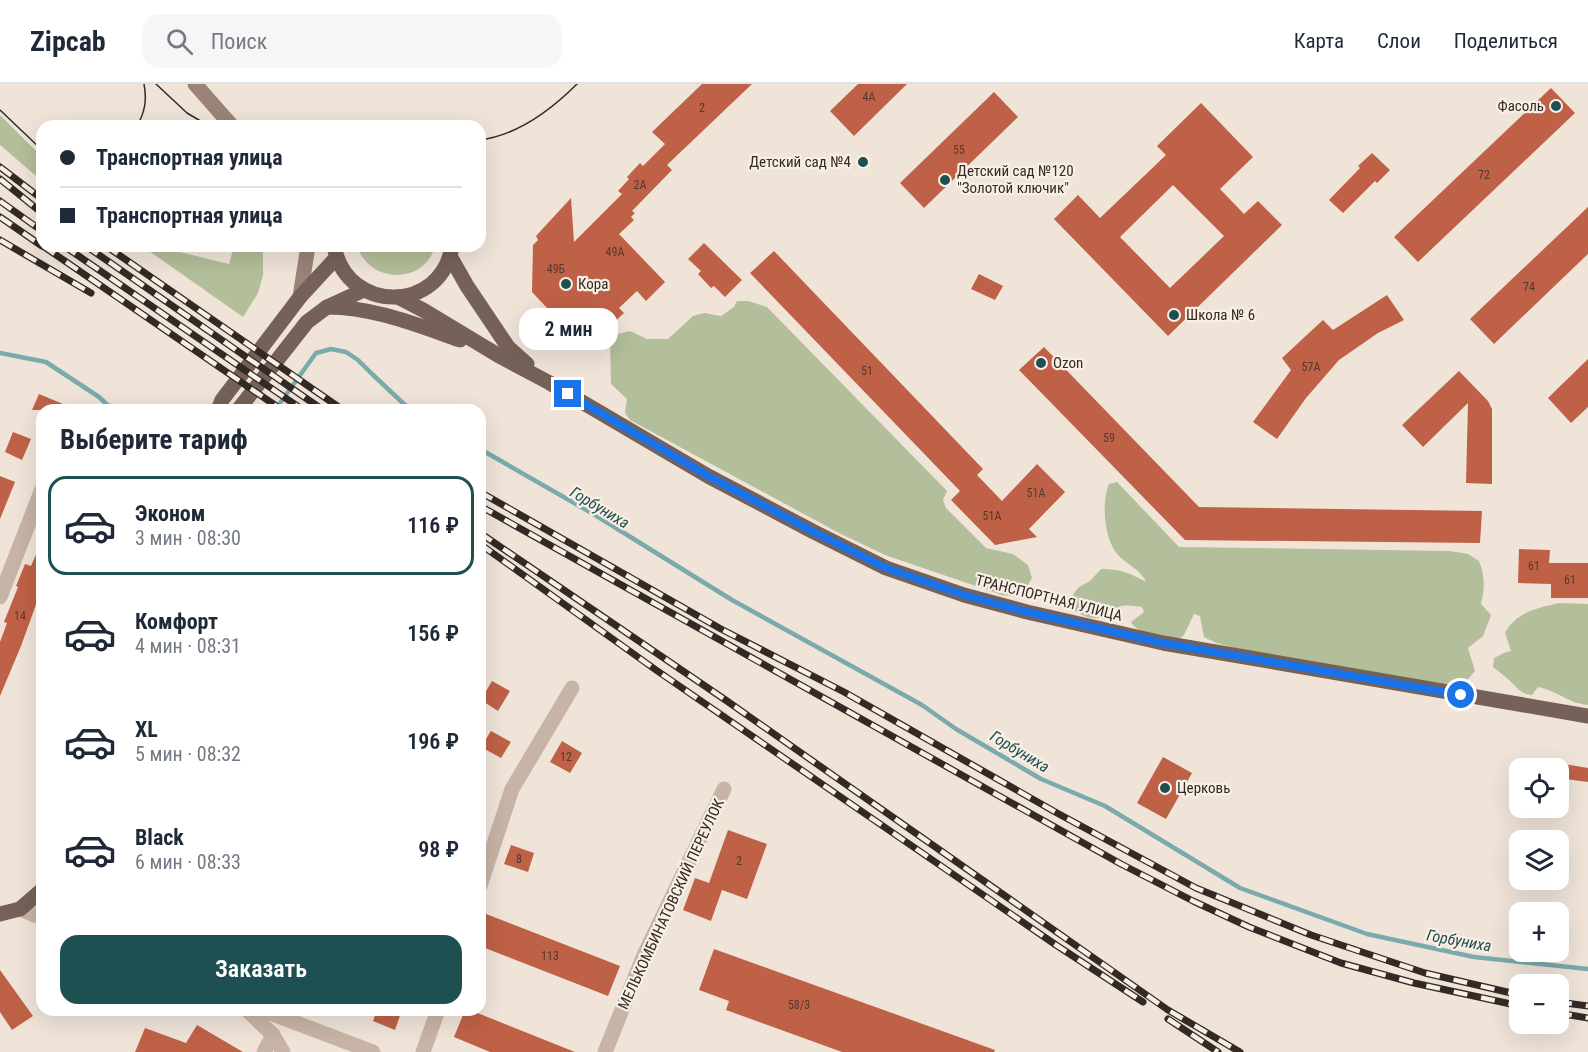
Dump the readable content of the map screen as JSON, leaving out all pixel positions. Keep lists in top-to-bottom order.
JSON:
{
  "streets": {
    "main road": ["ТРАНСПОРТНАЯ УЛИЦА"],
    "street": ["МЕЛЬКОМБИНАТОВСКИЙ ПЕРЕУЛОК"]
  },
  "water": ["Горбуниха"],
  "places": [
    "Фасоль",
    "Детский сад №4",
    "Детский сад №120 \"Золотой ключик\"",
    "Кора",
    "Школа № 6",
    "Ozon",
    "Церковь"
  ],
  "house_numbers": [
    "4А",
    "2",
    "55",
    "72",
    "2А",
    "49А",
    "49Б",
    "74",
    "57А",
    "51",
    "59",
    "51А",
    "51А",
    "61",
    "61",
    "14",
    "12",
    "8",
    "2",
    "113",
    "58/3"
  ],
  "page": {
    "header": "Zipcab",
    "search": "Поиск",
    "nav": ["Карта", "Слои", "Поделиться"],
    "banner": ["Транспортная улица", "Транспортная улица"],
    "bubble": "2 мин",
    "heading": "Выберите тариф",
    "list": [
      {
        "name": "Эконом",
        "note": "3 мин · 08:30",
        "value": "116 ₽"
      },
      {
        "name": "Комфорт",
        "note": "4 мин · 08:31",
        "value": "156 ₽"
      },
      {
        "name": "XL",
        "note": "5 мин · 08:32",
        "value": "196 ₽"
      },
      {
        "name": "Black",
        "note": "6 мин · 08:33",
        "value": "98 ₽"
      }
    ],
    "map_buttons": ["+", "−"],
    "buttons": "Заказать"
  }
}
